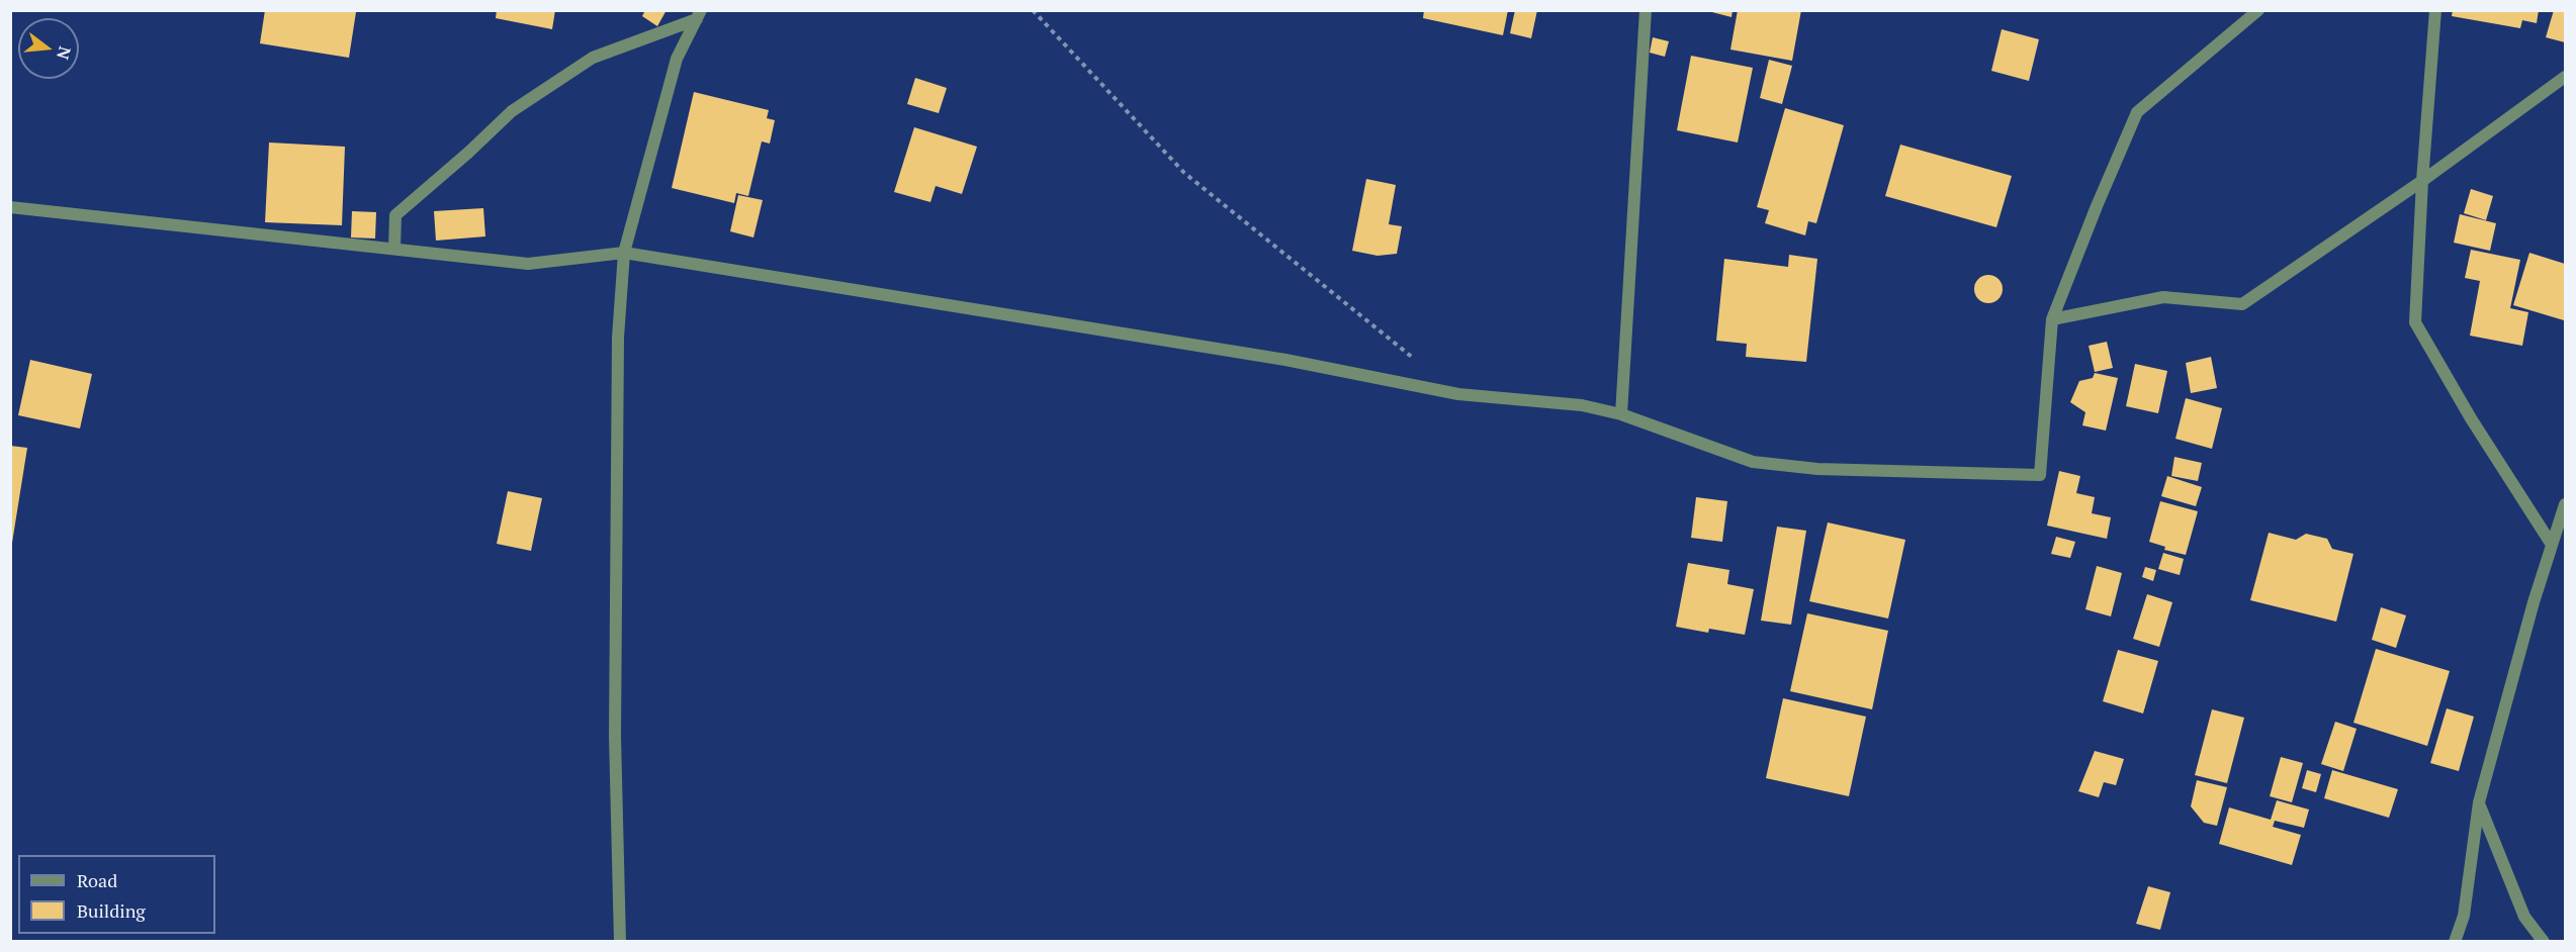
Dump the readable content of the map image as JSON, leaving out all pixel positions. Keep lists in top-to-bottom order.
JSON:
{
  "legend": ["Road", "Building"],
  "north": "right"
}
